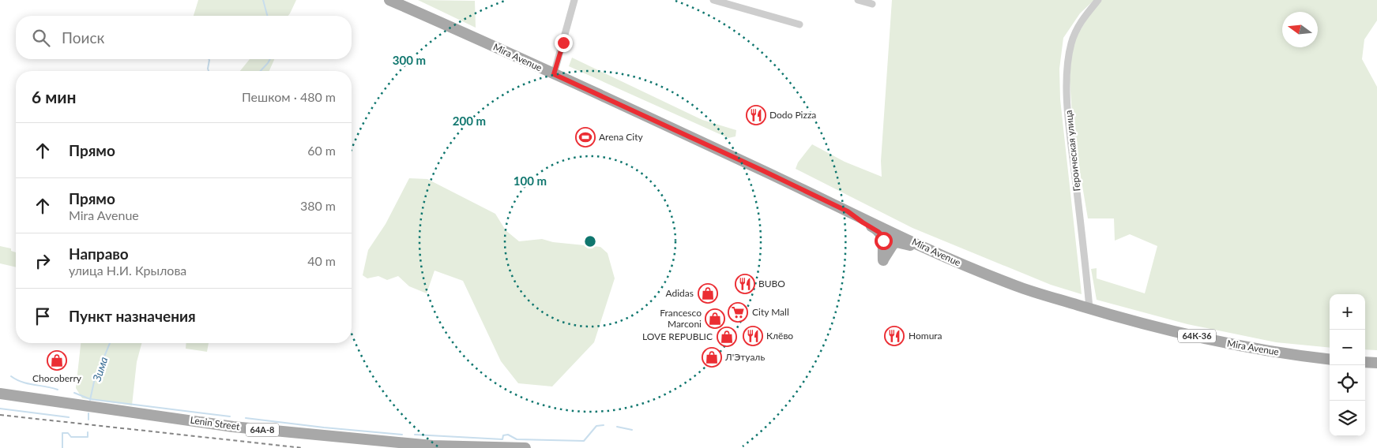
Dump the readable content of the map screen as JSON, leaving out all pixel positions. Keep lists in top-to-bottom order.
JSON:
{
  "streets": {
    "main road": [
      "Mira Avenue",
      "64К-36",
      "Lenin Street",
      "64А-8"
    ],
    "street": ["Героическая улица"]
  },
  "crossings": [
    ["Mira Avenue", "Героическая улица"]
  ],
  "water": ["Зима"],
  "places": {
    "restaurant": [
      "Dodo Pizza",
      "BUBO",
      "Клёво",
      "Homura"
    ],
    "sports": ["Arena City"],
    "shop": [
      "Adidas",
      "Francesco Marconi",
      "LOVE REPUBLIC",
      "Л'Этуаль",
      "Chocoberry"
    ],
    "supermarket": ["City Mall"]
  },
  "north": "left",
  "page": {
    "search": "Поиск",
    "heading": ["6 мин", "Пешком · 480 m"],
    "list": [
      ["Прямо", "60 m"],
      ["Прямо", "Mira Avenue", "380 m"],
      ["Направо", "улица Н.И. Крылова", "40 m"],
      "Пункт назначения"
    ],
    "map_buttons": ["+", "−"]
  },
  "rings": ["300 m", "200 m", "100 m"]
}
